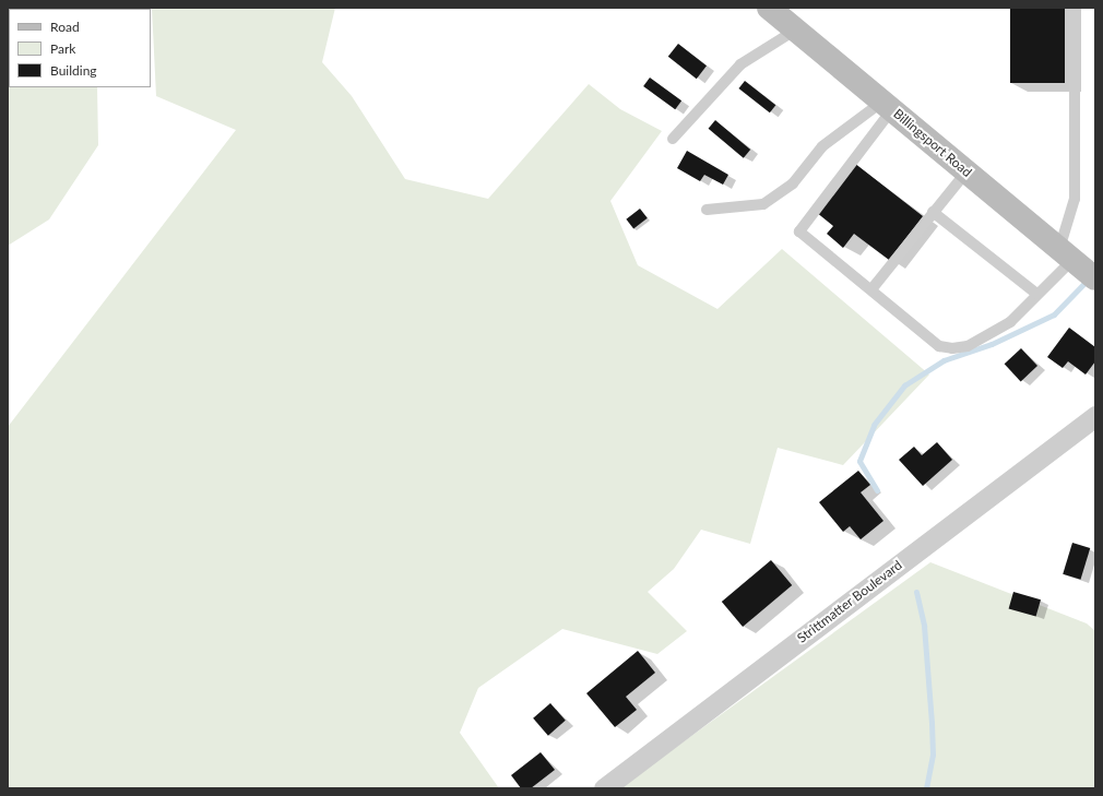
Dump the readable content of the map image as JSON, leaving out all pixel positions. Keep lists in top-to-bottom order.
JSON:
{
  "streets": {
    "street": ["Billingsport Road", "Strittmatter Boulevard"]
  },
  "legend": ["Road", "Park", "Building"]
}
